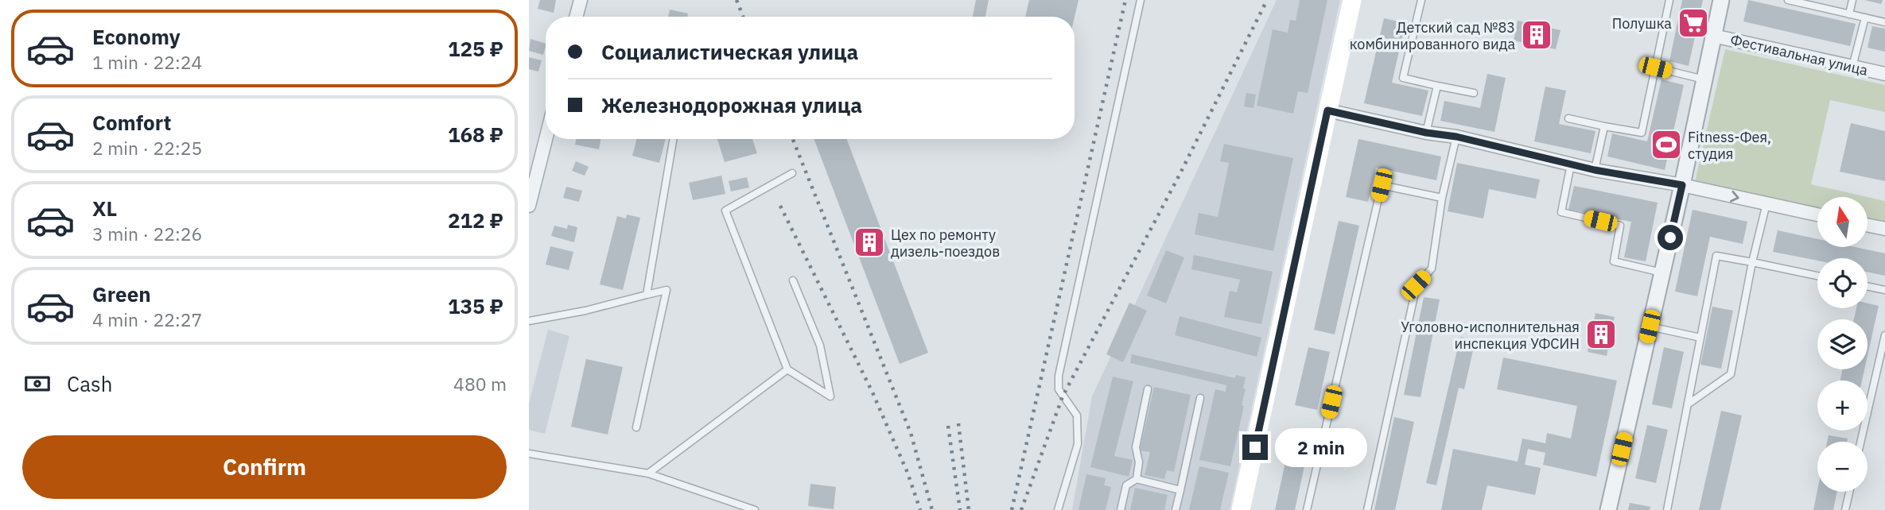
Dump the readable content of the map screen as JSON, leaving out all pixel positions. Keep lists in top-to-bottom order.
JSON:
{
  "streets": {
    "street": ["Фестивальная улица"]
  },
  "places": {
    "supermarket": ["Полушка"],
    "building": ["Детский сад №83 комбинированного вида", "Цех по ремонту дизель-поездов", "Уголовно-исполнительная инспекция УФСИН"],
    "sports": ["Fitness-Фея, студия"]
  },
  "north": "top",
  "page": {
    "list": [
      {
        "name": "Economy",
        "note": "1 min · 22:24",
        "value": "125 ₽"
      },
      {
        "name": "Comfort",
        "note": "2 min · 22:25",
        "value": "168 ₽"
      },
      {
        "name": "XL",
        "note": "3 min · 22:26",
        "value": "212 ₽"
      },
      {
        "name": "Green",
        "note": "4 min · 22:27",
        "value": "135 ₽"
      }
    ],
    "banner": ["Социалистическая улица", "Железнодорожная улица"],
    "map_buttons": ["+", "−"],
    "pay": ["Cash", "480 m"],
    "buttons": "Confirm",
    "bubble": "2 min"
  }
}
